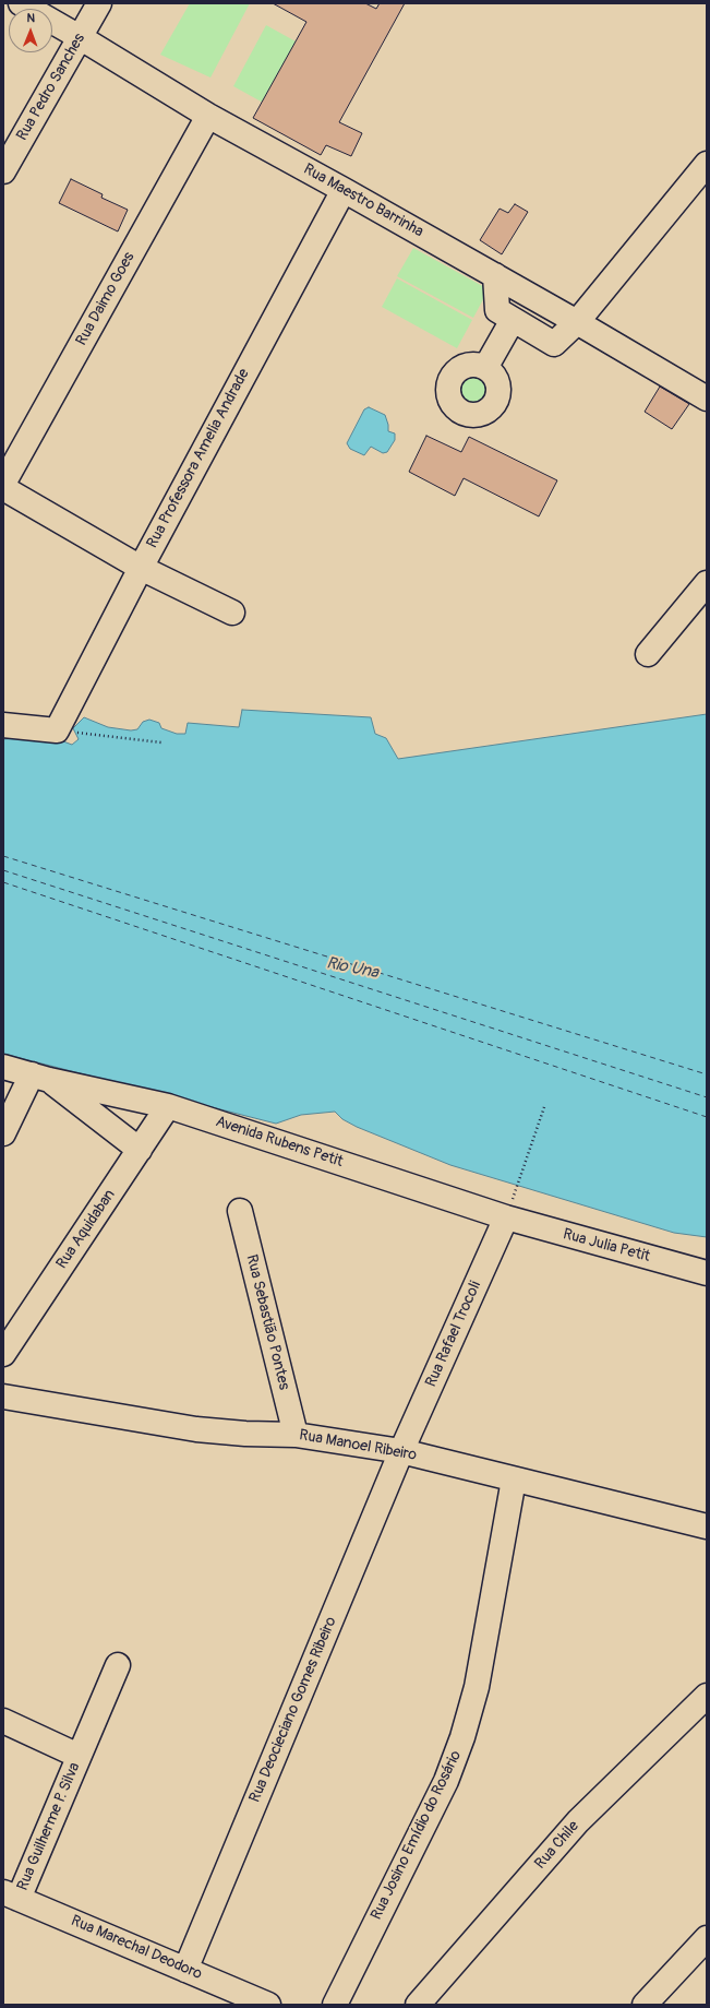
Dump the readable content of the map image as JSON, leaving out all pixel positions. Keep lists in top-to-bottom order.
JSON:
{
  "streets": {
    "street": [
      "Rua Pedro Sanches",
      "Rua Maestro Barrinha",
      "Rua Daimo Goes",
      "Rua Professora Amelia Andrade",
      "Avenida Rubens Petit",
      "Rua Aquidaban",
      "Rua Julia Petit",
      "Rua Sebastião Pontes",
      "Rua Rafael Trocoli",
      "Rua Manoel Ribeiro",
      "Rua Deocieciano Gomes Ribeiro",
      "Rua Guilherme P. Silva",
      "Rua Josino Emídio do Rosário",
      "Rua Chile",
      "Rua Marechal Deodoro"
    ]
  },
  "crossings": [
    ["Rua Pedro Sanches", "Rua Maestro Barrinha"],
    ["Rua Maestro Barrinha", "Rua Daimo Goes"],
    ["Rua Maestro Barrinha", "Rua Professora Amelia Andrade"],
    ["Avenida Rubens Petit", "Rua Aquidaban"],
    ["Avenida Rubens Petit", "Rua Julia Petit"],
    ["Avenida Rubens Petit", "Rua Rafael Trocoli"],
    ["Rua Julia Petit", "Rua Rafael Trocoli"],
    ["Rua Sebastião Pontes", "Rua Manoel Ribeiro"],
    ["Rua Rafael Trocoli", "Rua Manoel Ribeiro"],
    ["Rua Rafael Trocoli", "Rua Deocieciano Gomes Ribeiro"],
    ["Rua Manoel Ribeiro", "Rua Deocieciano Gomes Ribeiro"],
    ["Rua Manoel Ribeiro", "Rua Josino Emídio do Rosário"],
    ["Rua Deocieciano Gomes Ribeiro", "Rua Marechal Deodoro"],
    ["Rua Guilherme P. Silva", "Rua Marechal Deodoro"]
  ],
  "water": ["Rio Una"],
  "north": "top"
}
